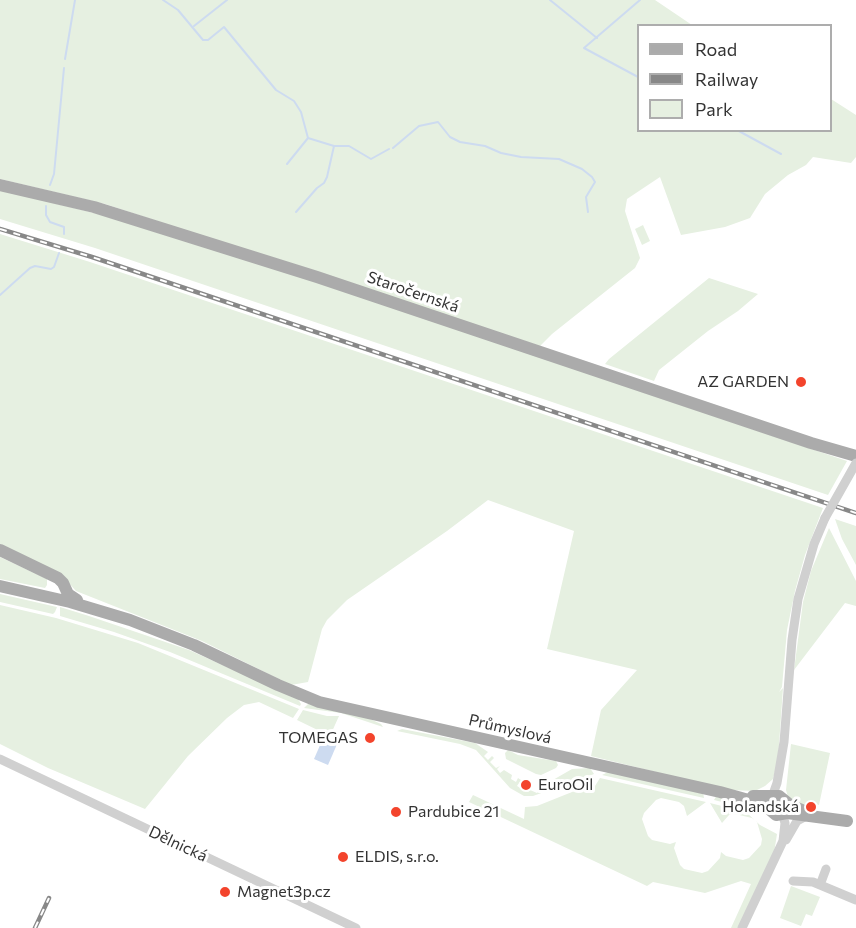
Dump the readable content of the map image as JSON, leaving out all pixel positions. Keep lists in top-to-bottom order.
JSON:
{
  "streets": {
    "main road": ["Staročernská", "Průmyslová"],
    "street": ["Dělnická"]
  },
  "places": [
    "AZ GARDEN",
    "TOMEGAS",
    "EuroOil",
    "Holandská",
    "Pardubice 21",
    "ELDIS, s.r.o.",
    "Magnet3p.cz"
  ],
  "legend": ["Road", "Railway", "Park"]
}
